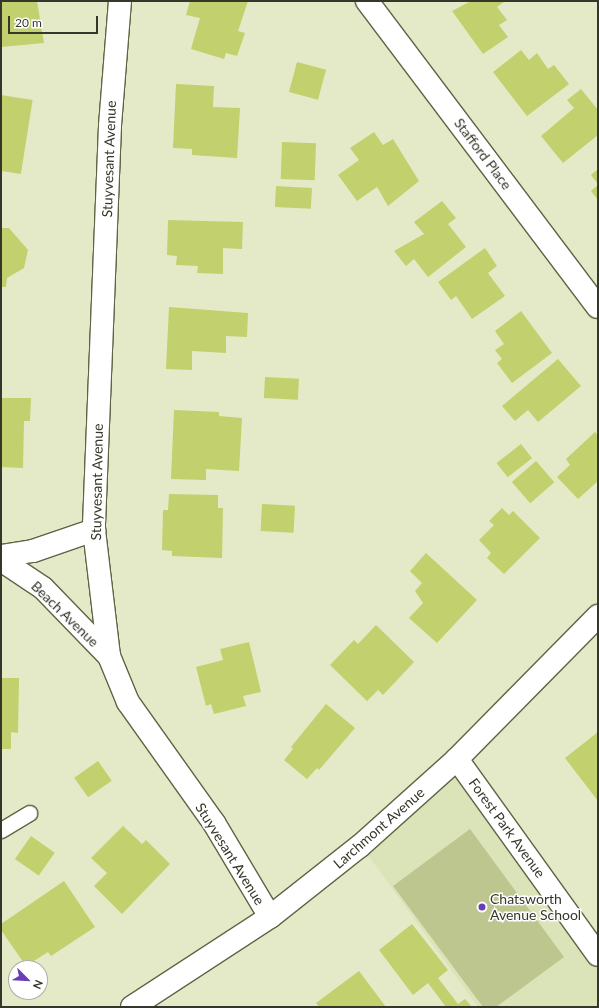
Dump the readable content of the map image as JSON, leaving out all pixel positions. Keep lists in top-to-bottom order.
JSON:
{
  "streets": {
    "street": [
      "Stafford Place",
      "Stuyvesant Avenue",
      "Beach Avenue",
      "Larchmont Avenue",
      "Forest Park Avenue"
    ]
  },
  "crossings": [
    ["Stuyvesant Avenue", "Beach Avenue"],
    ["Stuyvesant Avenue", "Larchmont Avenue"],
    ["Larchmont Avenue", "Forest Park Avenue"]
  ],
  "places": ["Chatsworth Avenue School"],
  "scale_bar": "20 m",
  "north": "bottom right"
}
